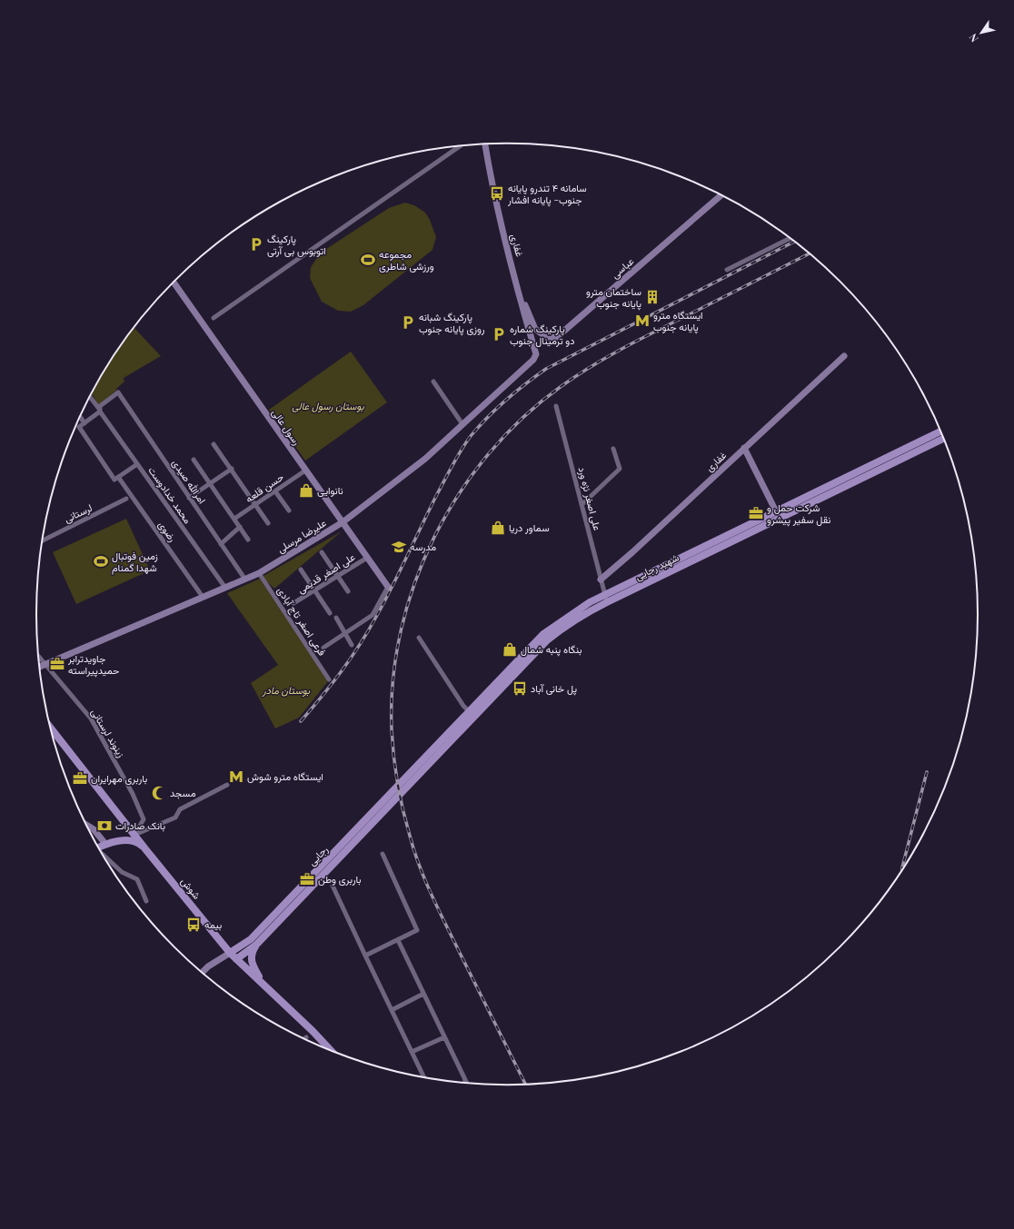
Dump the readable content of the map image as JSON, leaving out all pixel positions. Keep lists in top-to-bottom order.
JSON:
{
  "streets": {
    "main road": ["شهید رجایی", "رجایی", "شوش"],
    "street": [
      "غفاری",
      "عباسی",
      "رسول عالی",
      "امرالله صیدی",
      "حسن قلعه",
      "محمد خدادوست",
      "علی اصغر نژه ورد",
      "لرستانی",
      "رضوی",
      "علیرضا مرسلی",
      "علی اصغر قدیمی",
      "فرعی اصغر تاج آبادی",
      "زینوند لرستانی"
    ]
  },
  "crossings": [
    ["غفاری", "عباسی"],
    ["غفاری", "علی اصغر نژه ورد"],
    ["غفاری", "علیرضا مرسلی"],
    ["رسول عالی", "حسن قلعه"],
    ["رسول عالی", "علیرضا مرسلی"],
    ["رسول عالی", "علی اصغر قدیمی"],
    ["امرالله صیدی", "محمد خدادوست"],
    ["امرالله صیدی", "علیرضا مرسلی"],
    ["محمد خدادوست", "علیرضا مرسلی"],
    ["علی اصغر نژه ورد", "شهید رجایی"],
    ["رضوی", "علیرضا مرسلی"],
    ["علیرضا مرسلی", "فرعی اصغر تاج آبادی"],
    ["علیرضا مرسلی", "زینوند لرستانی"],
    ["شهید رجایی", "رجایی"],
    ["زینوند لرستانی", "شوش"],
    ["رجایی", "شوش"]
  ],
  "parks": ["بوستان رسول عالی", "بوستان مادر"],
  "places": {
    "bus stop": ["سامانه ۴ تندرو پایانه جنوب- پایانه افشار", "پل خانی آباد", "بیمه"],
    "parking": ["پارکینگ اتوبوس بی آرتی", "پارکینگ شبانه روزی پایانه جنوب", "پارکینگ شماره دو ترمینال جنوب"],
    "sports": ["مجموعه ورزشی شاطری", "زمین فوتبال شهدا گمنام"],
    "building": ["ساختمان مترو پایانه جنوب"],
    "metro station": ["ایستگاه مترو پایانه جنوب", "ایستگاه مترو شوش"],
    "shop": ["نانوایی", "سماور دریا", "بنگاه پنبه شمال"],
    "office": [
      "شرکت حمل و نقل سفیر پیشرو",
      "جاویدترابر حمیدپیراسته",
      "باربری مهرایران",
      "باربری وطن"
    ],
    "school or university": ["مدرسه"],
    "mosque": ["مسجد"],
    "bank": ["بانک صادرات"]
  },
  "north": "bottom left"
}
